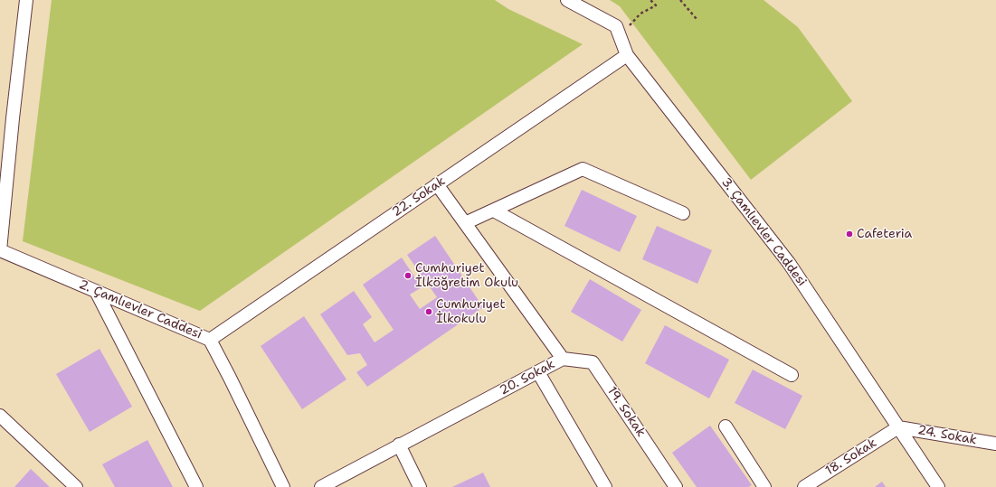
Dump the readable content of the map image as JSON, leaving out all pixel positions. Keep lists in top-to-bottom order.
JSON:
{
  "streets": {
    "street": [
      "22. Sokak",
      "3. Çamlıevler Caddesi",
      "2. Çamlıevler Caddesi",
      "20. Sokak",
      "19. Sokak",
      "24. Sokak",
      "18. Sokak"
    ]
  },
  "crossings": [
    ["22. Sokak", "3. Çamlıevler Caddesi"],
    ["22. Sokak", "2. Çamlıevler Caddesi"],
    ["22. Sokak", "20. Sokak"],
    ["3. Çamlıevler Caddesi", "24. Sokak"],
    ["3. Çamlıevler Caddesi", "18. Sokak"],
    ["20. Sokak", "19. Sokak"],
    ["24. Sokak", "18. Sokak"]
  ],
  "places": ["Cafeteria", "Cumhuriyet İlköğretim Okulu", "Cumhuriyet İlkokulu"]
}
